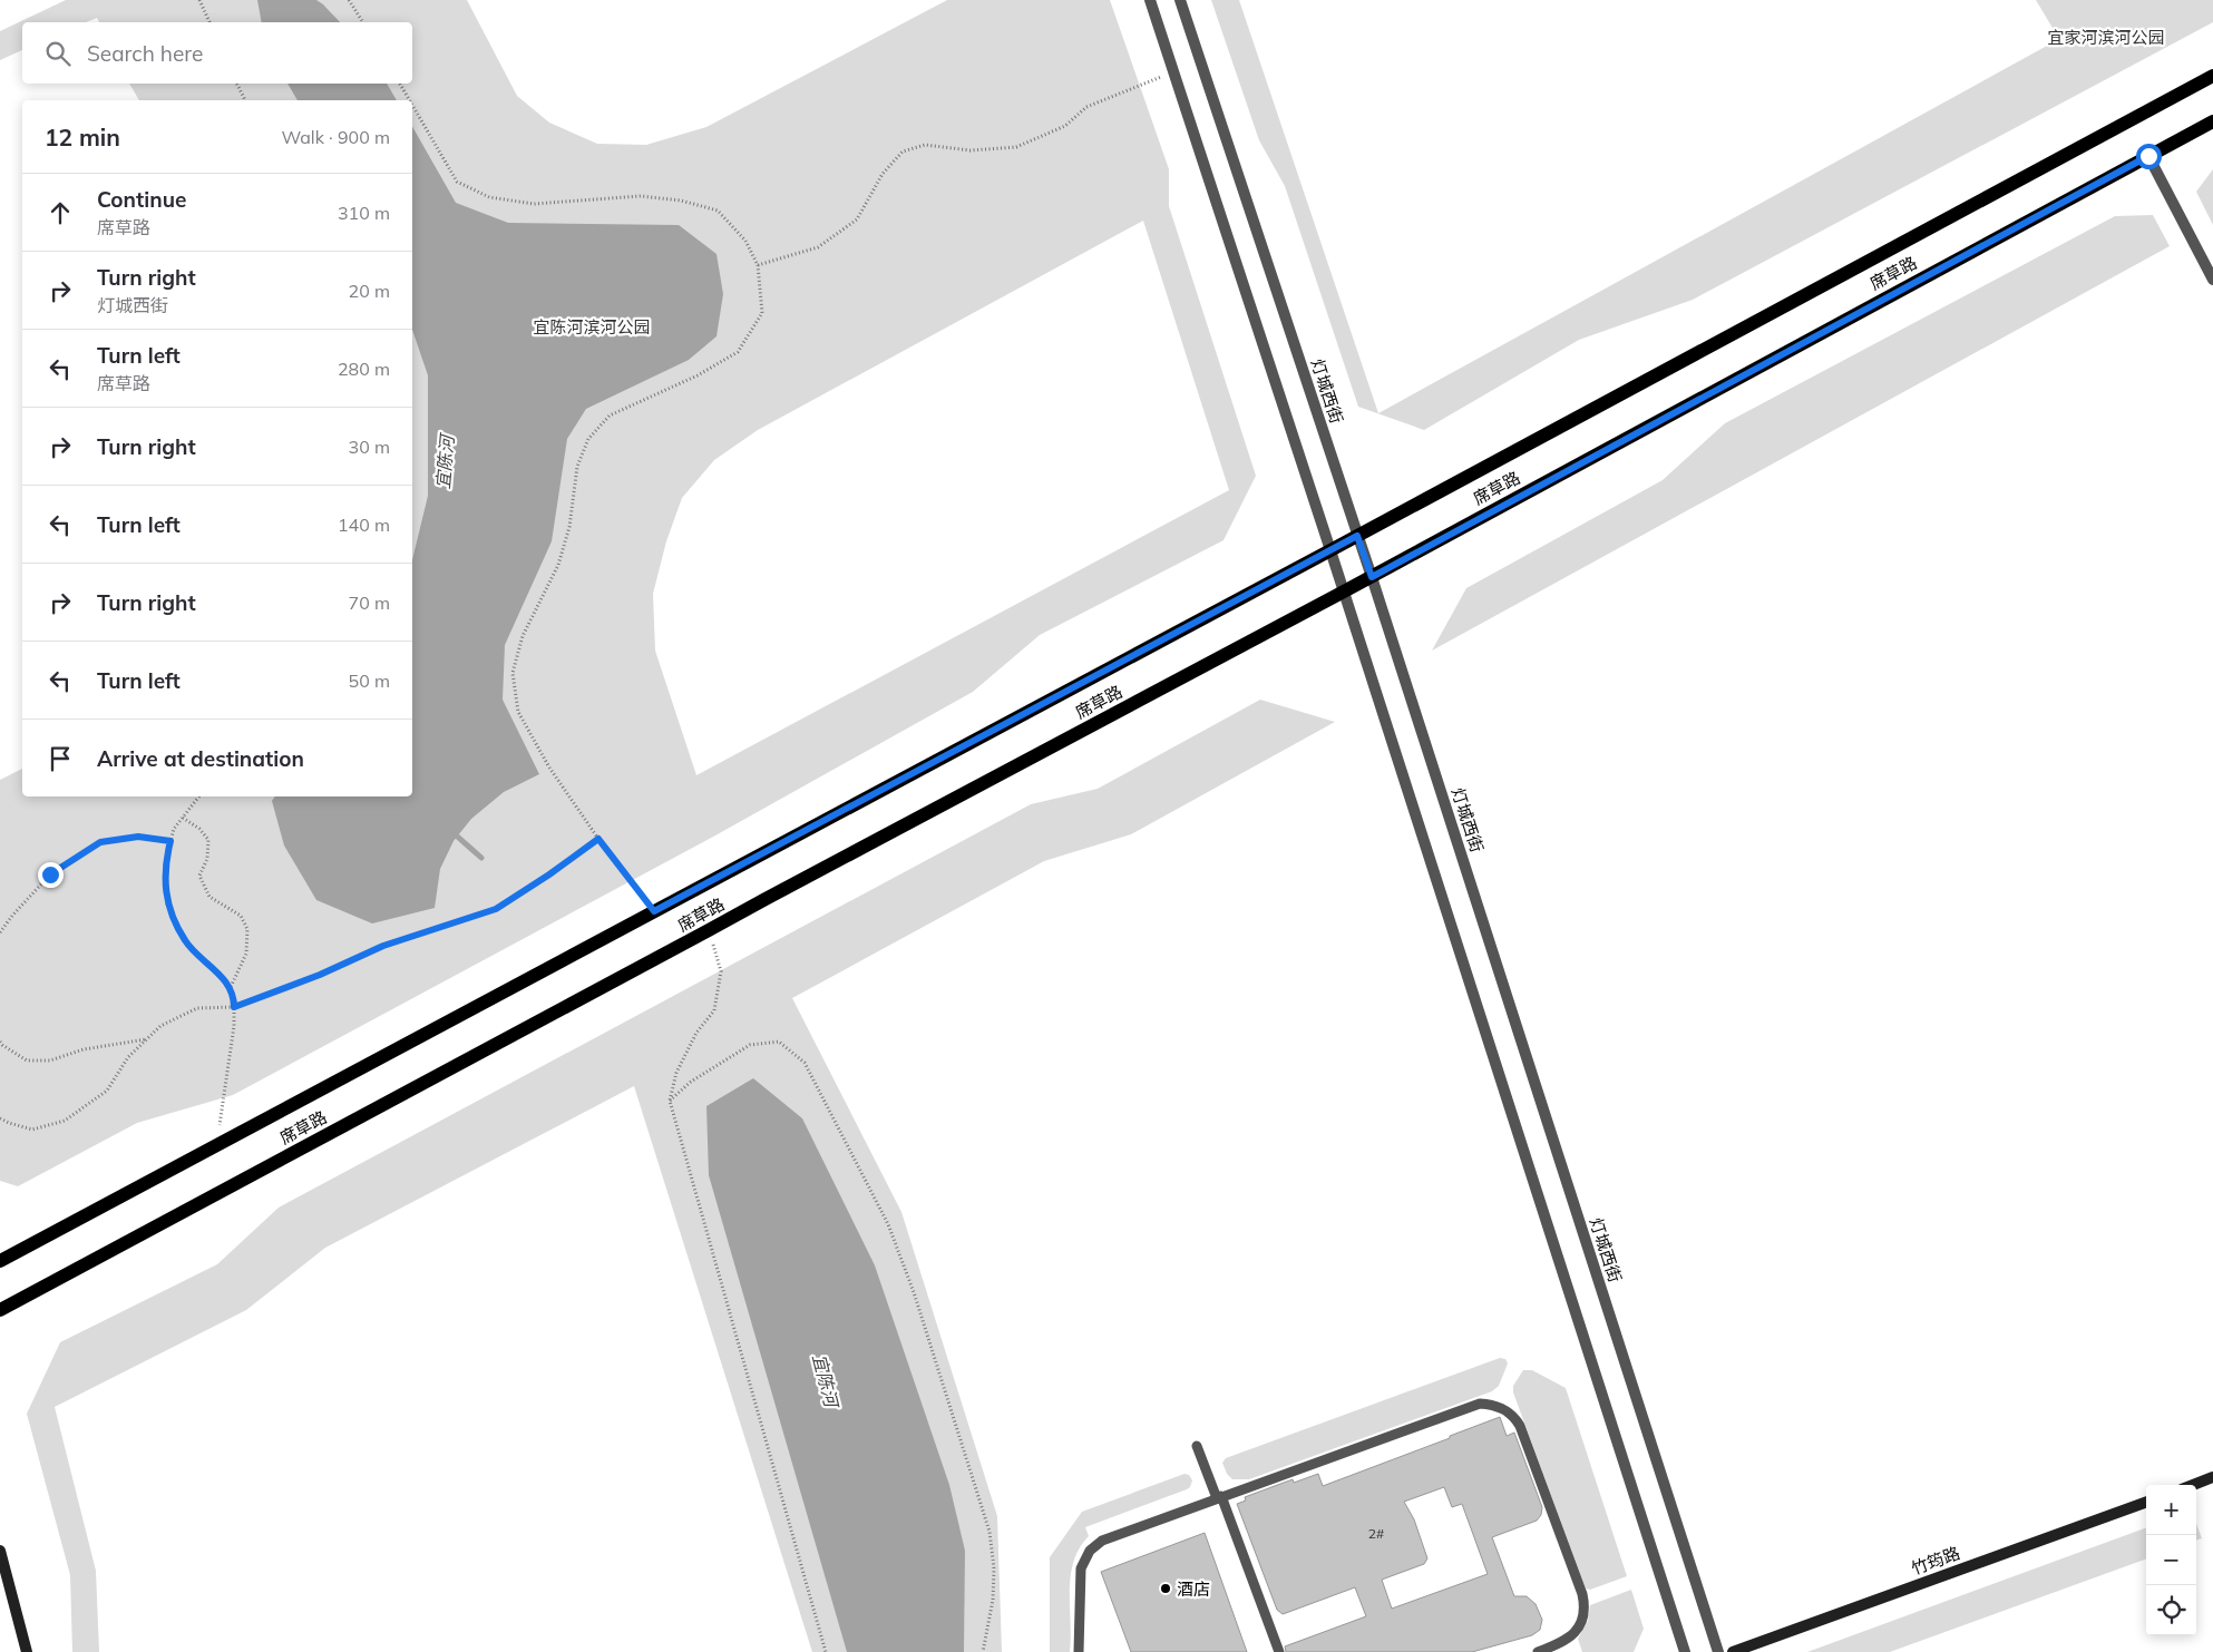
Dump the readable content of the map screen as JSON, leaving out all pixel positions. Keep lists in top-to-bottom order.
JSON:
{
  "streets": {
    "main road": ["席草路", "竹筠路"],
    "street": ["灯城西街"]
  },
  "crossings": [
    ["席草路", "灯城西街"]
  ],
  "water": ["宜陈河"],
  "parks": ["宜家河滨河公园", "宜陈河滨河公园"],
  "places": ["酒店"],
  "house_numbers": ["2#"],
  "page": {
    "search": "Search here",
    "heading": ["12 min", "Walk · 900 m"],
    "list": [
      ["Continue", "席草路", "310 m"],
      ["Turn right", "灯城西街", "20 m"],
      ["Turn left", "席草路", "280 m"],
      ["Turn right", "30 m"],
      ["Turn left", "140 m"],
      ["Turn right", "70 m"],
      ["Turn left", "50 m"],
      "Arrive at destination"
    ],
    "map_buttons": ["+", "−"]
  }
}
